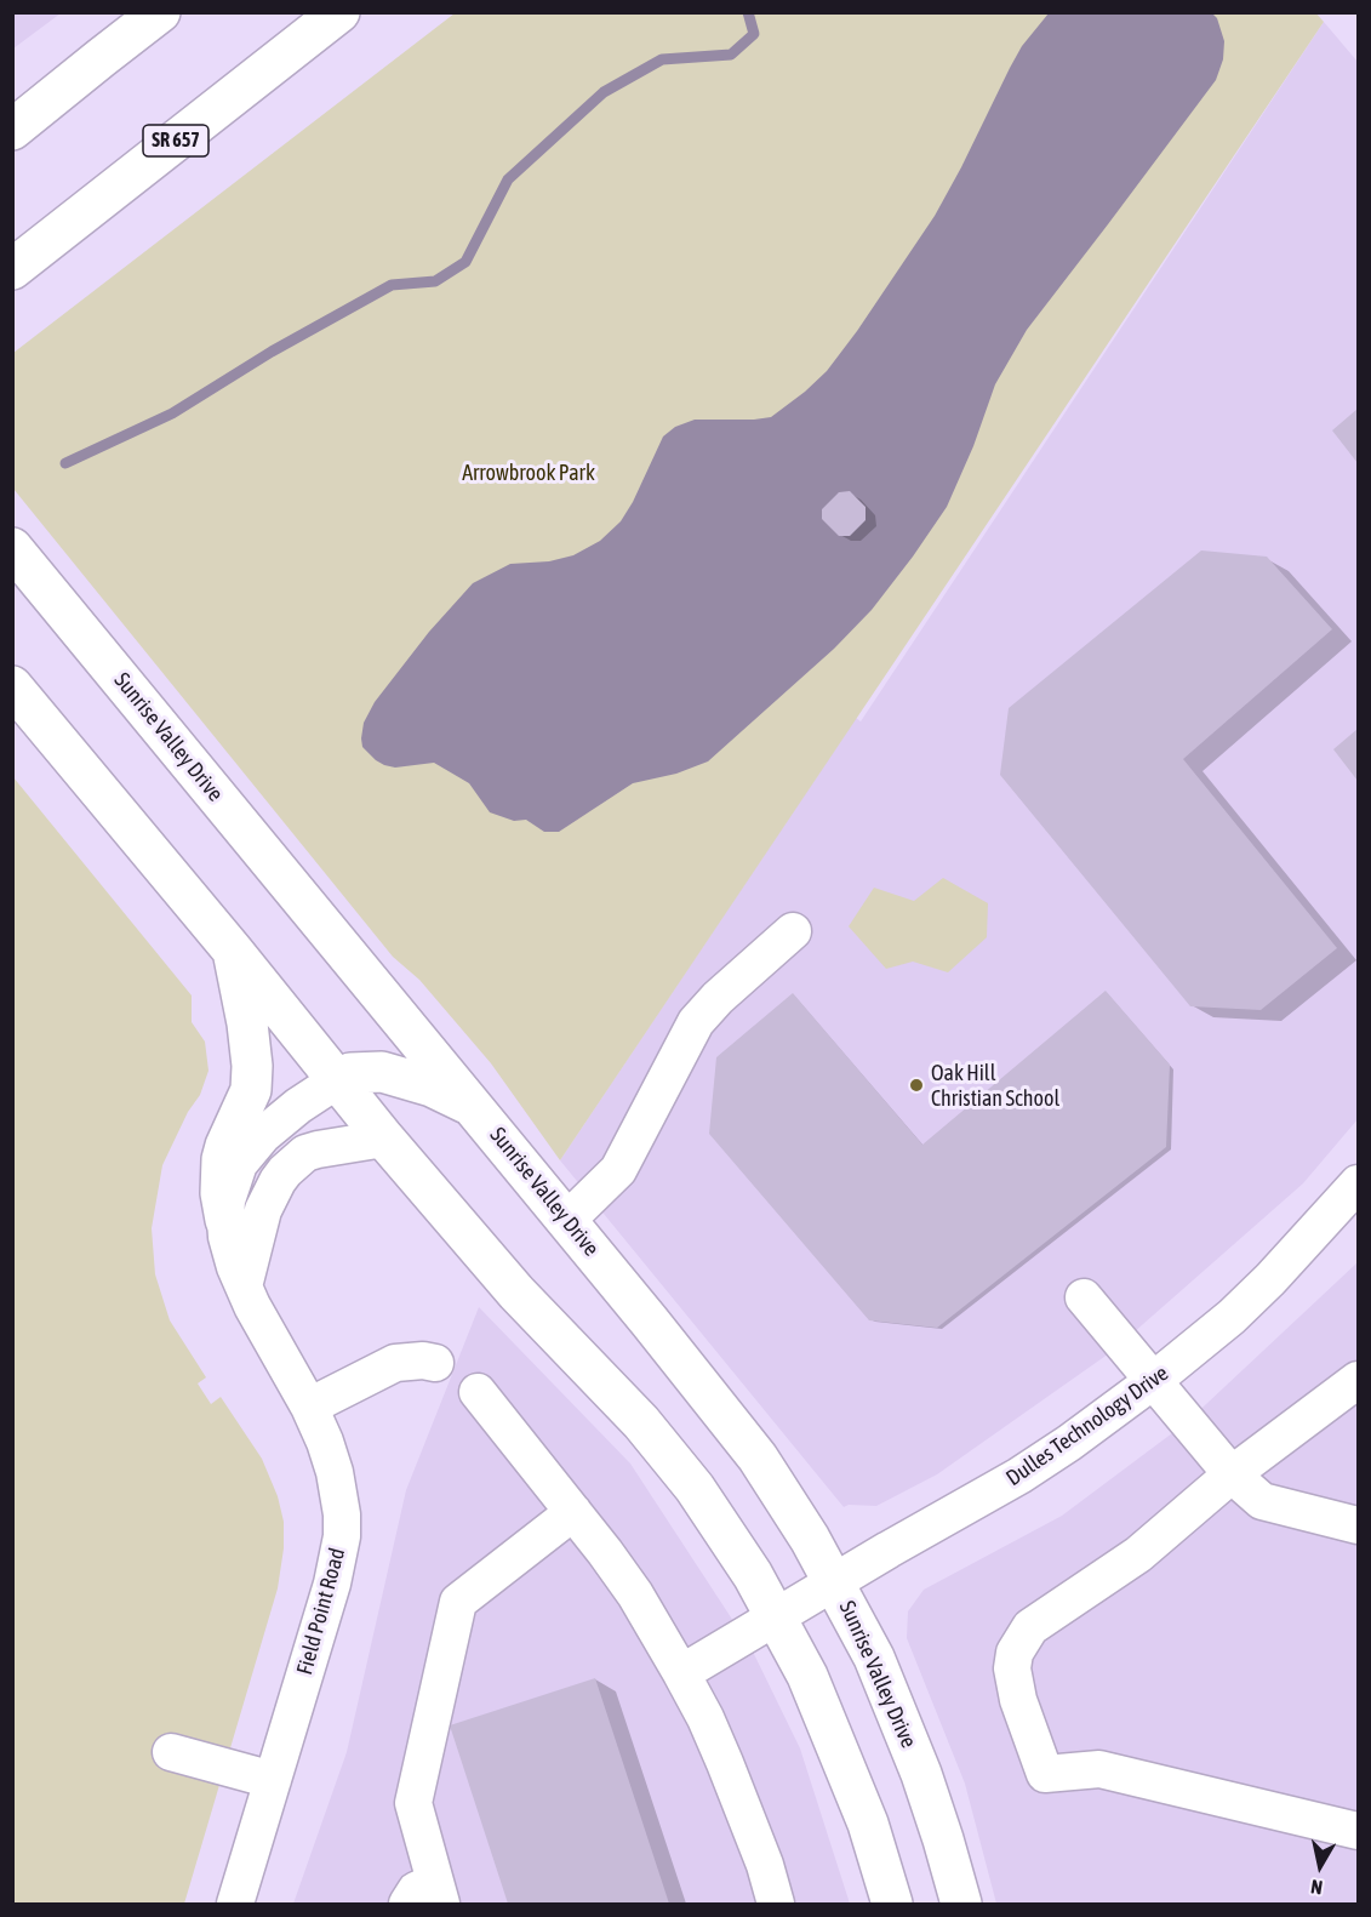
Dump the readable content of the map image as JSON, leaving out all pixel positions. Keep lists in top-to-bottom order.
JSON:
{
  "streets": {
    "main road": ["SR 657", "Sunrise Valley Drive"],
    "street": ["Dulles Technology Drive", "Field Point Road"]
  },
  "crossings": [
    ["Sunrise Valley Drive", "Dulles Technology Drive"]
  ],
  "parks": ["Arrowbrook Park"],
  "places": ["Oak Hill Christian School"],
  "north": "bottom"
}
